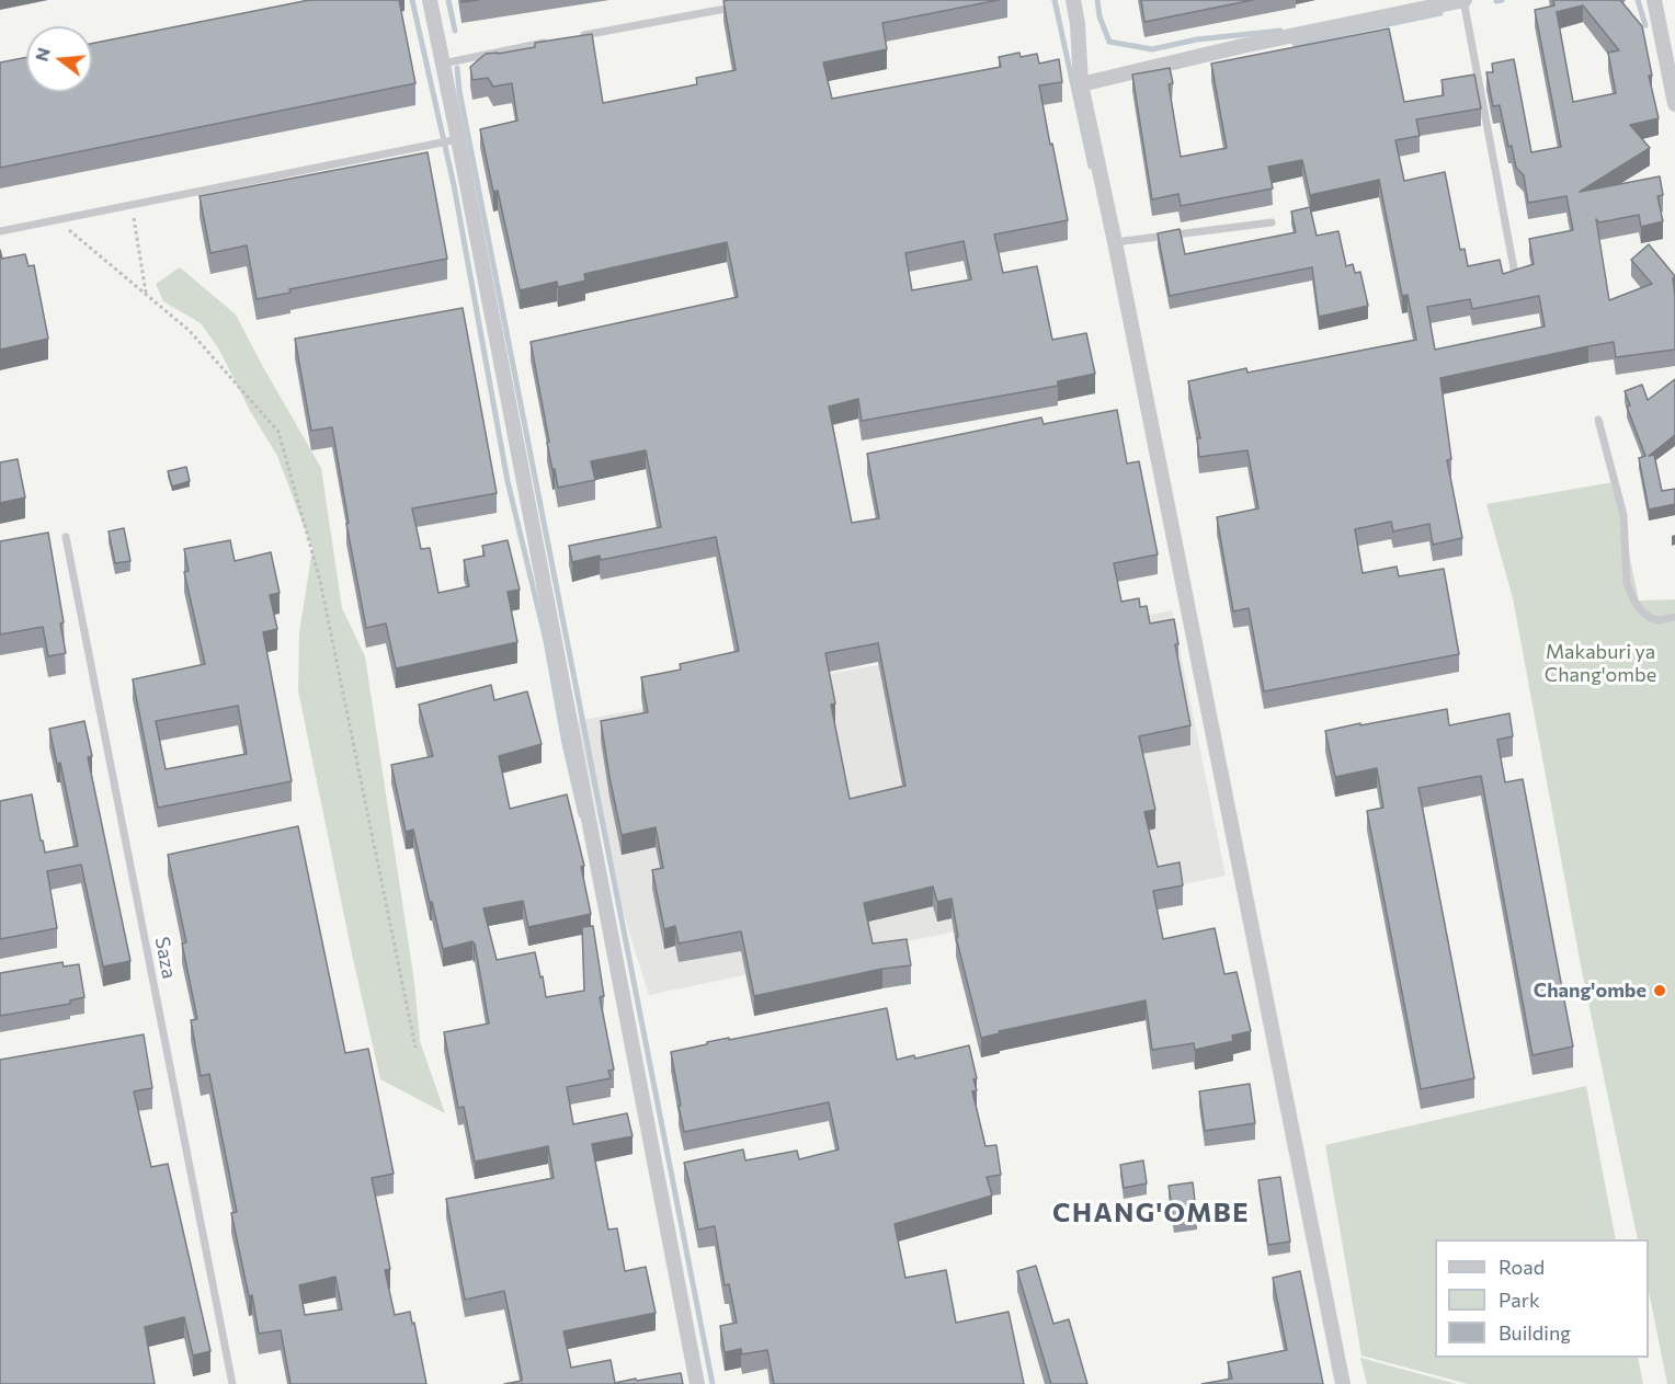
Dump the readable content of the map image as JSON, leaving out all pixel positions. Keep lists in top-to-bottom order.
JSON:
{
  "streets": {
    "lane": ["Saza"]
  },
  "districts": ["CHANG'OMBE"],
  "parks": ["Makaburi ya Chang'ombe"],
  "places": ["Chang'ombe"],
  "legend": ["Road", "Park", "Building"],
  "north": "left"
}
